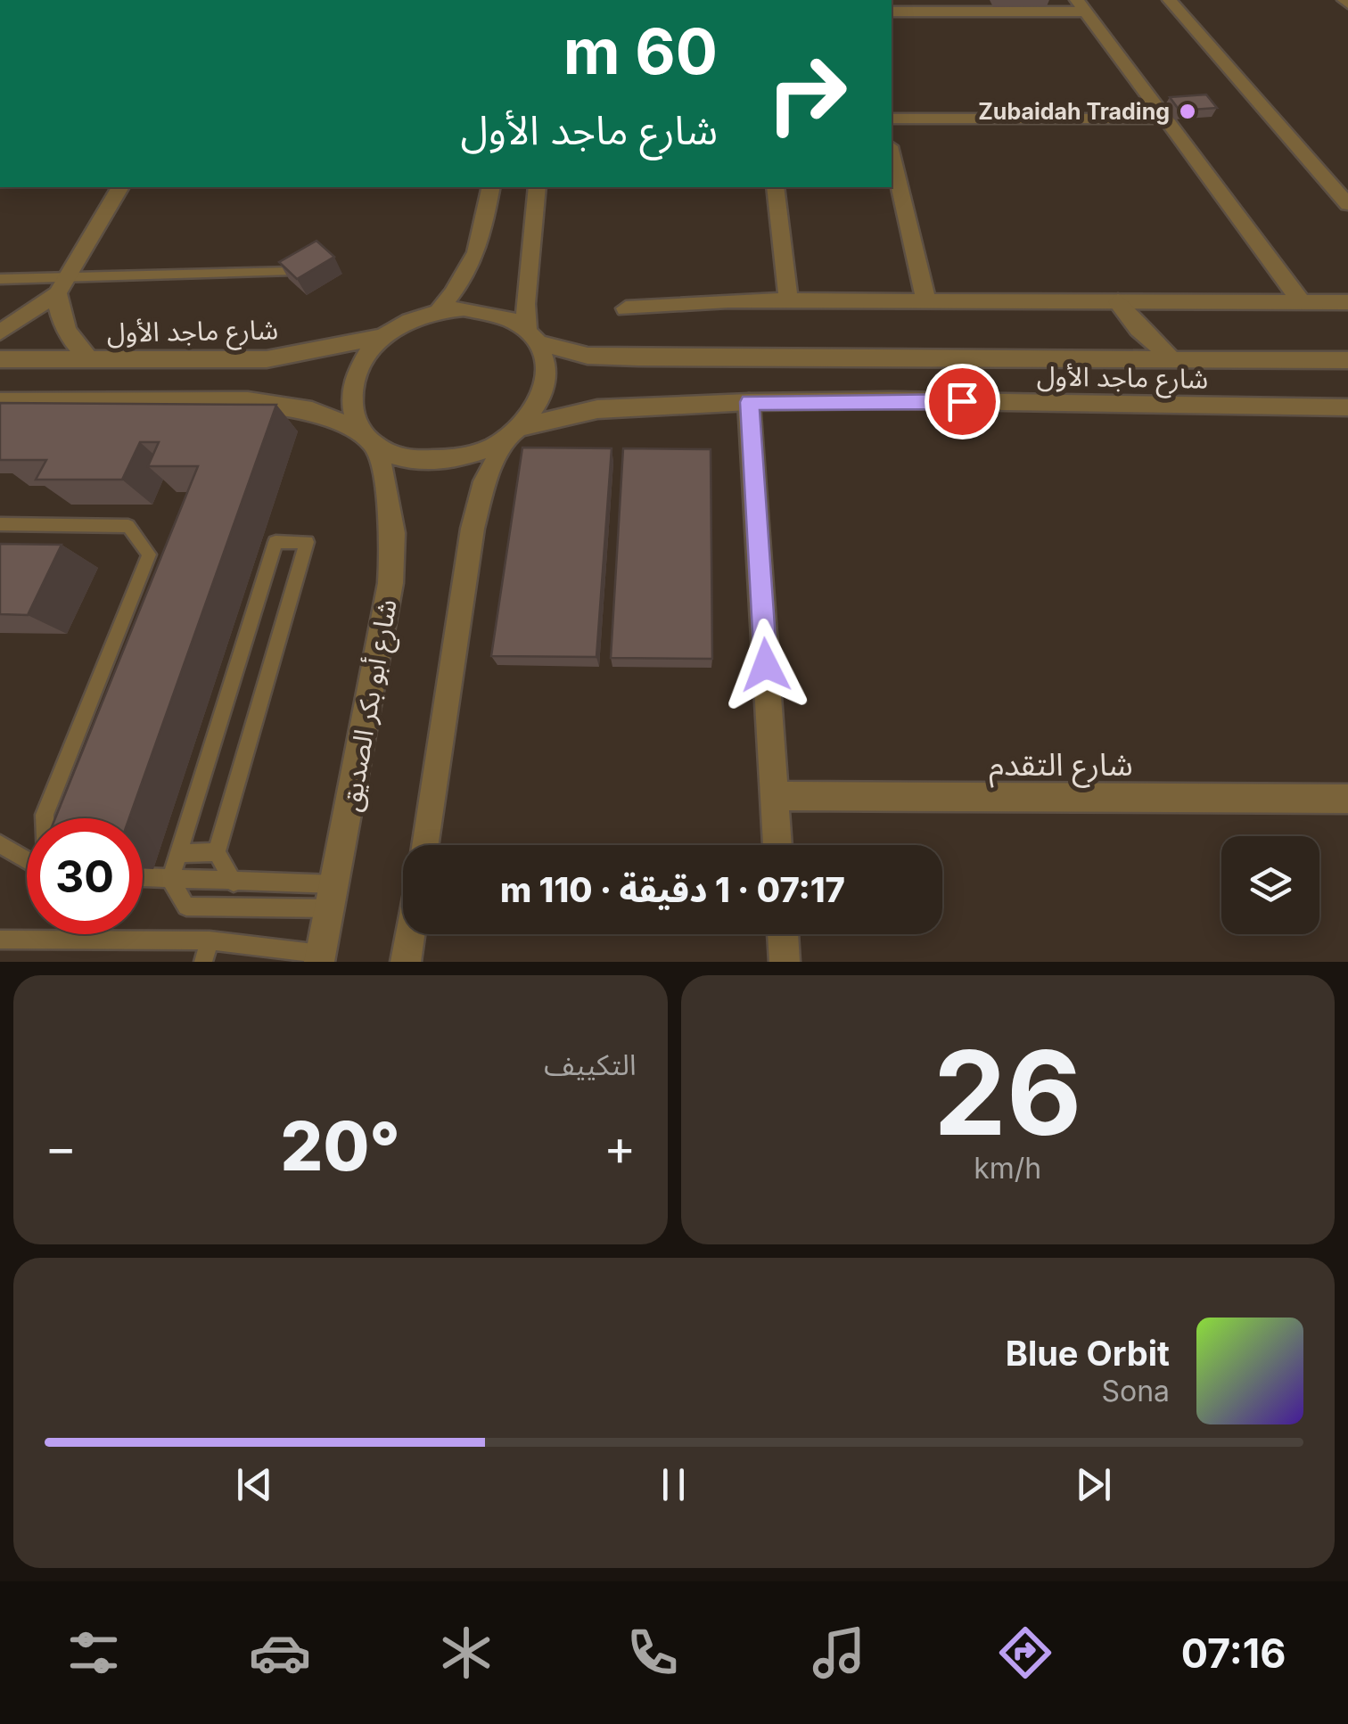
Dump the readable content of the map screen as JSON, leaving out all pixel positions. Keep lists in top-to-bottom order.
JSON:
{
  "streets": {
    "street": ["شارع ماجد الأول", "شارع أبو بكر الصديق", "شارع التقدم"]
  },
  "crossings": [
    ["شارع ماجد الأول", "شارع أبو بكر الصديق"]
  ],
  "places": ["Zubaidah Trading"],
  "page": {
    "turn": ["60 m", "شارع ماجد الأول"],
    "limit": "30",
    "trip": "07:17 · 1 دقيقة · 110 m",
    "tile": [
      ["26", "km/h"],
      "التكييف"
    ],
    "heat": ["−", "20°", "+"],
    "song": ["Blue Orbit", "Sona"],
    "tabs": "07:16"
  }
}
